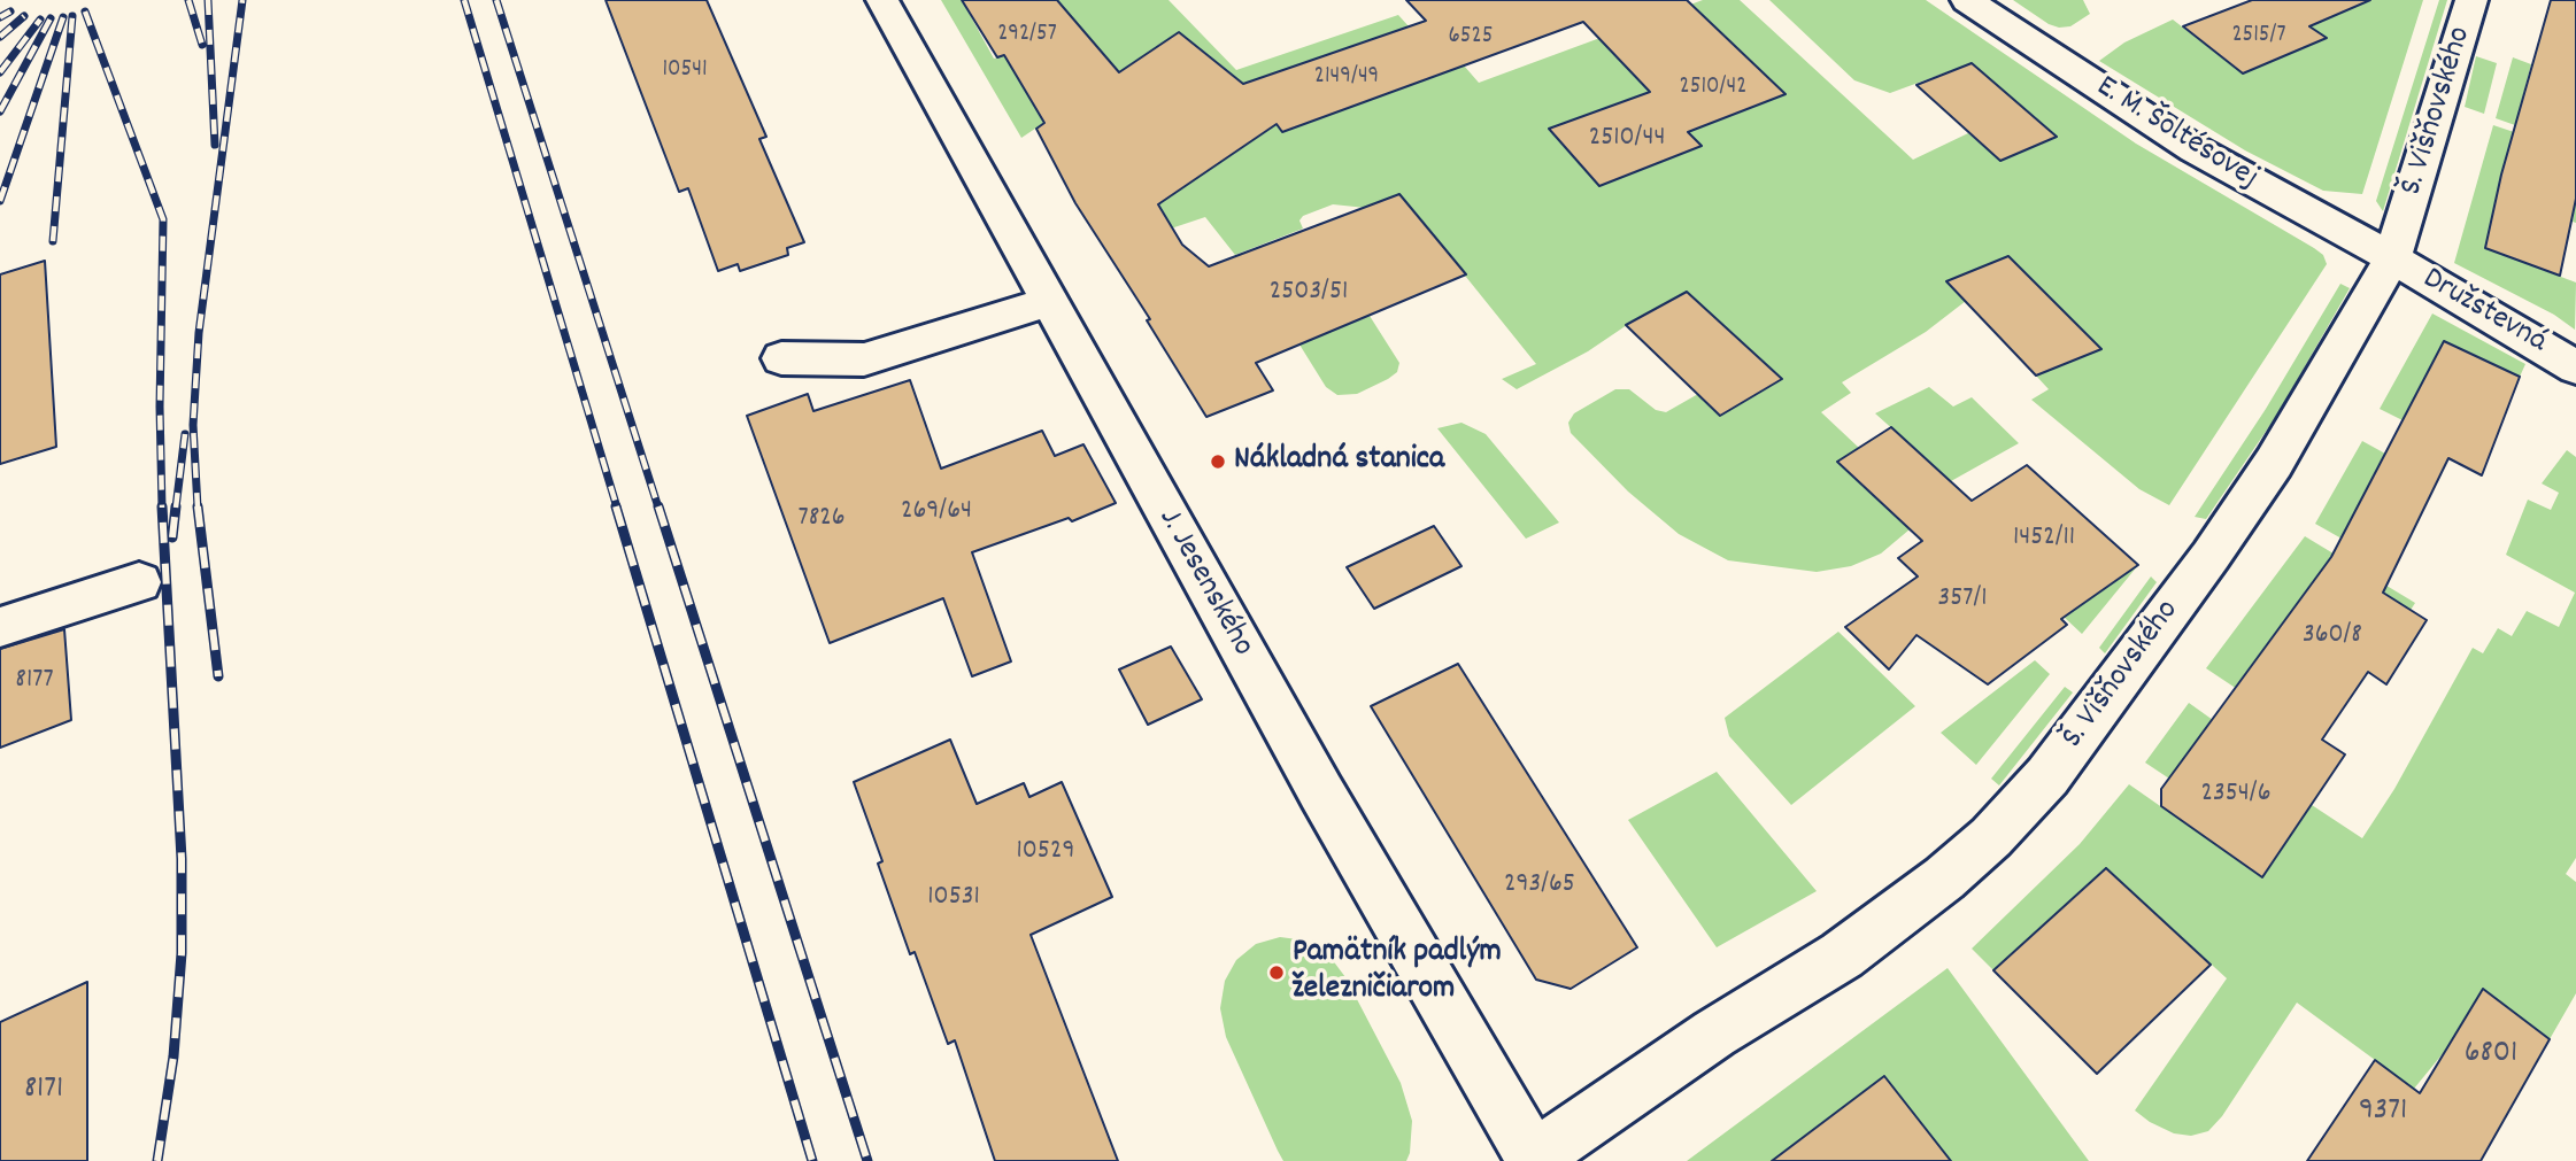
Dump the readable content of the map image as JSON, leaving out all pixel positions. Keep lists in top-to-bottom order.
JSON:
{
  "streets": {
    "street": [
      "Š. Višňovského",
      "E. M. Šoltésovej",
      "Družstevná",
      "J. Jesenského"
    ]
  },
  "crossings": [
    ["Š. Višňovského", "E. M. Šoltésovej"],
    ["Š. Višňovského", "Družstevná"],
    ["Š. Višňovského", "J. Jesenského"],
    ["E. M. Šoltésovej", "Družstevná"]
  ],
  "places": ["Nákladná stanica", "Pamätník padlým železničiarom"],
  "house_numbers": [
    "292/57",
    "2515/7",
    "6525",
    "10541",
    "2149/49",
    "2510/42",
    "2510/44",
    "2503/51",
    "269/64",
    "7826",
    "1452/11",
    "357/1",
    "360/8",
    "8177",
    "2354/6",
    "10529",
    "293/65",
    "10531",
    "6801",
    "8171",
    "9371"
  ]
}
